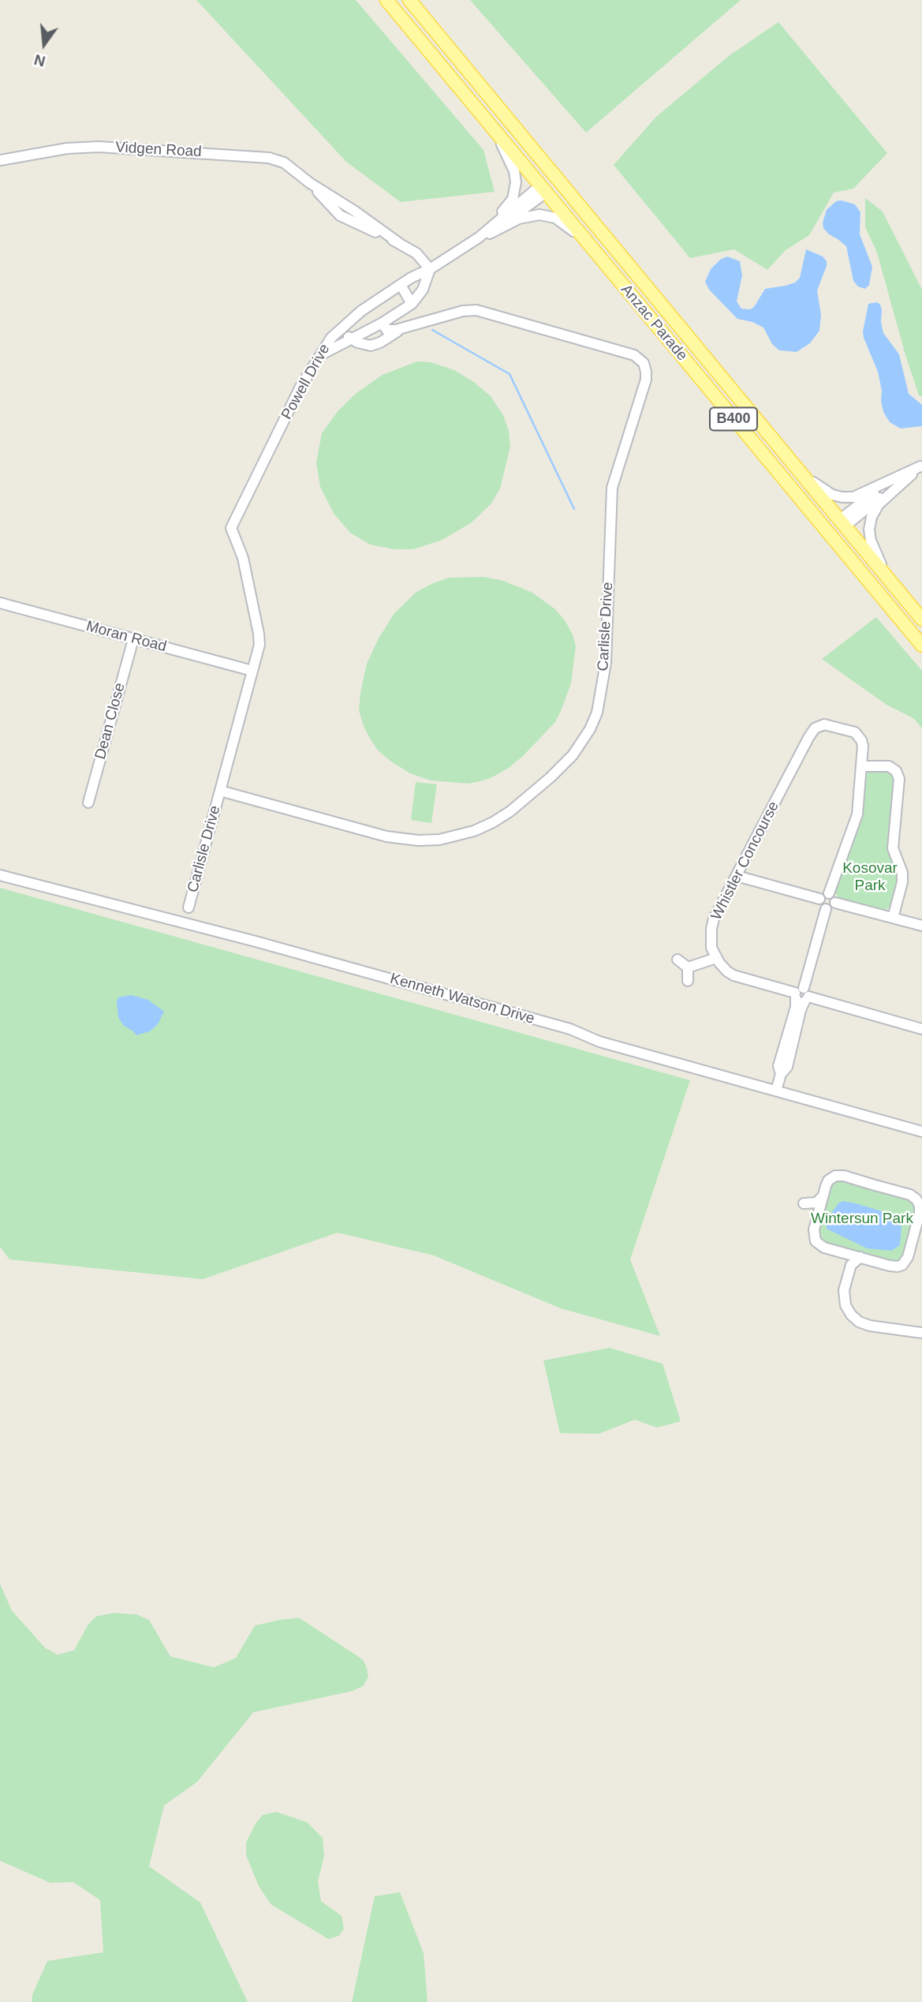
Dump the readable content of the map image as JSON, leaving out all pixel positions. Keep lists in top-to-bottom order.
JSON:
{
  "streets": {
    "main road": ["Anzac Parade", "B400"],
    "street": [
      "Vidgen Road",
      "Powell Drive",
      "Carlisle Drive",
      "Moran Road",
      "Dean Close",
      "Whistler Concourse",
      "Kenneth Watson Drive"
    ]
  },
  "crossings": [
    ["Vidgen Road", "Powell Drive"],
    ["Anzac Parade", "Powell Drive"],
    ["Powell Drive", "Carlisle Drive"],
    ["Carlisle Drive", "Moran Road"],
    ["Moran Road", "Dean Close"]
  ],
  "parks": ["Kosovar Park", "Wintersun Park"],
  "north": "bottom"
}
